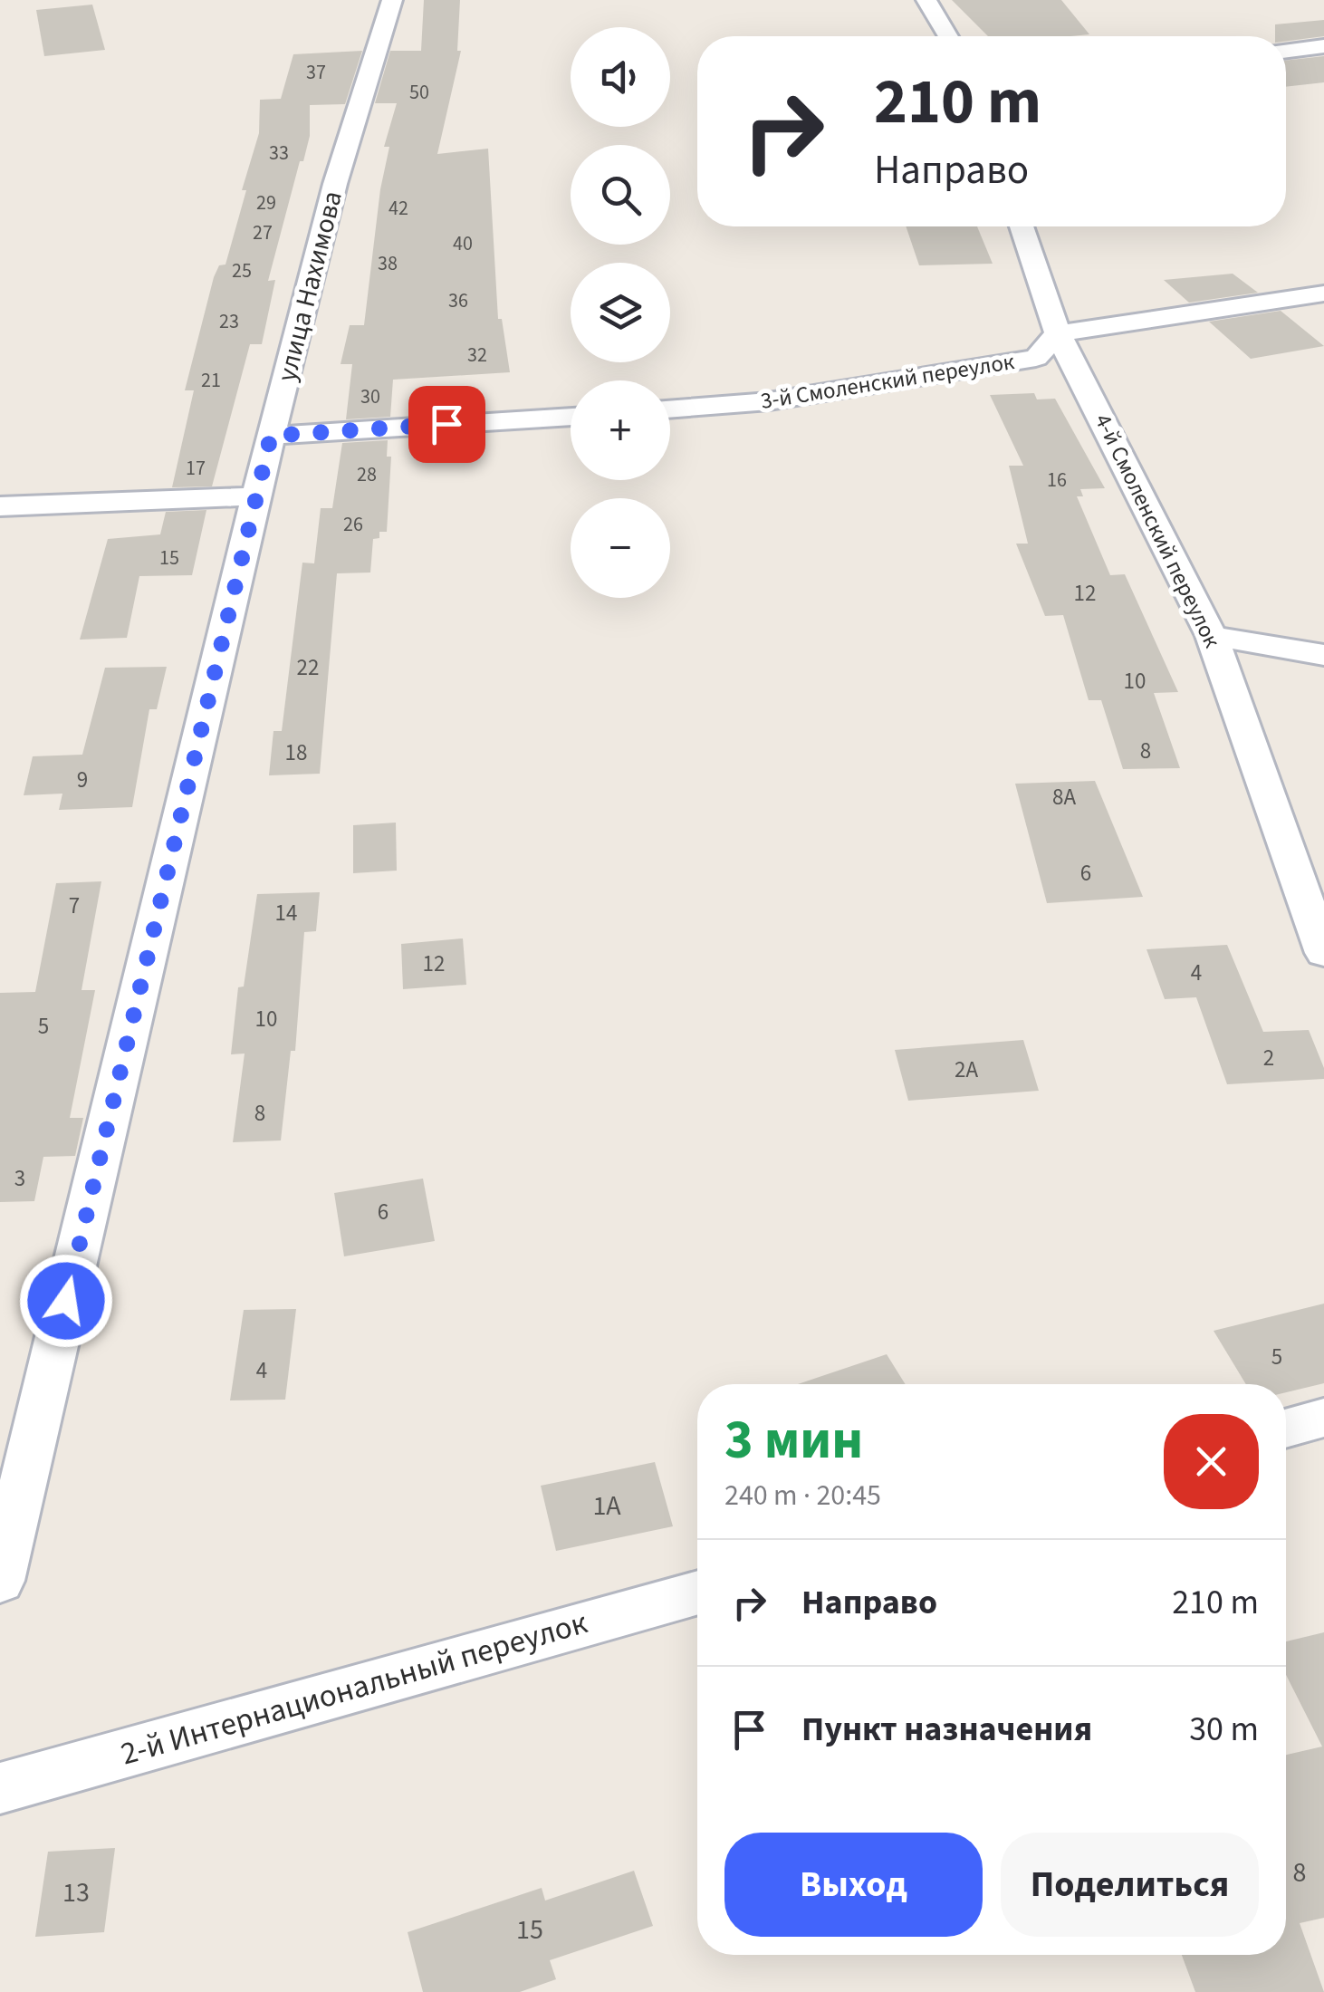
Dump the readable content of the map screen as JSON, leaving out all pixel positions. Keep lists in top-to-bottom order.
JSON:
{
  "streets": {
    "street": [
      "улица Нахимова",
      "3-й Смоленский переулок",
      "4-й Смоленский переулок",
      "2-й Интернациональный переулок"
    ]
  },
  "crossings": [
    ["3-й Смоленский переулок", "4-й Смоленский переулок"]
  ],
  "house_numbers": [
    "37",
    "50",
    "33",
    "29",
    "42",
    "27",
    "40",
    "38",
    "25",
    "36",
    "23",
    "32",
    "21",
    "30",
    "17",
    "28",
    "16",
    "26",
    "15",
    "12",
    "22",
    "10",
    "8",
    "18",
    "9",
    "8А",
    "6",
    "7",
    "14",
    "12",
    "4",
    "10",
    "5",
    "2",
    "2А",
    "8",
    "3",
    "6",
    "5",
    "4",
    "1А",
    "8",
    "13",
    "15"
  ],
  "page": {
    "map_buttons": ["+", "−"],
    "turn": ["210 m", "Направо"],
    "heading": ["3 мин", "240 m · 20:45"],
    "list": [
      {
        "name": "Направо",
        "value": "210 m"
      },
      {
        "name": "Пункт назначения",
        "value": "30 m"
      }
    ],
    "buttons": ["Выход", "Поделиться"]
  }
}
